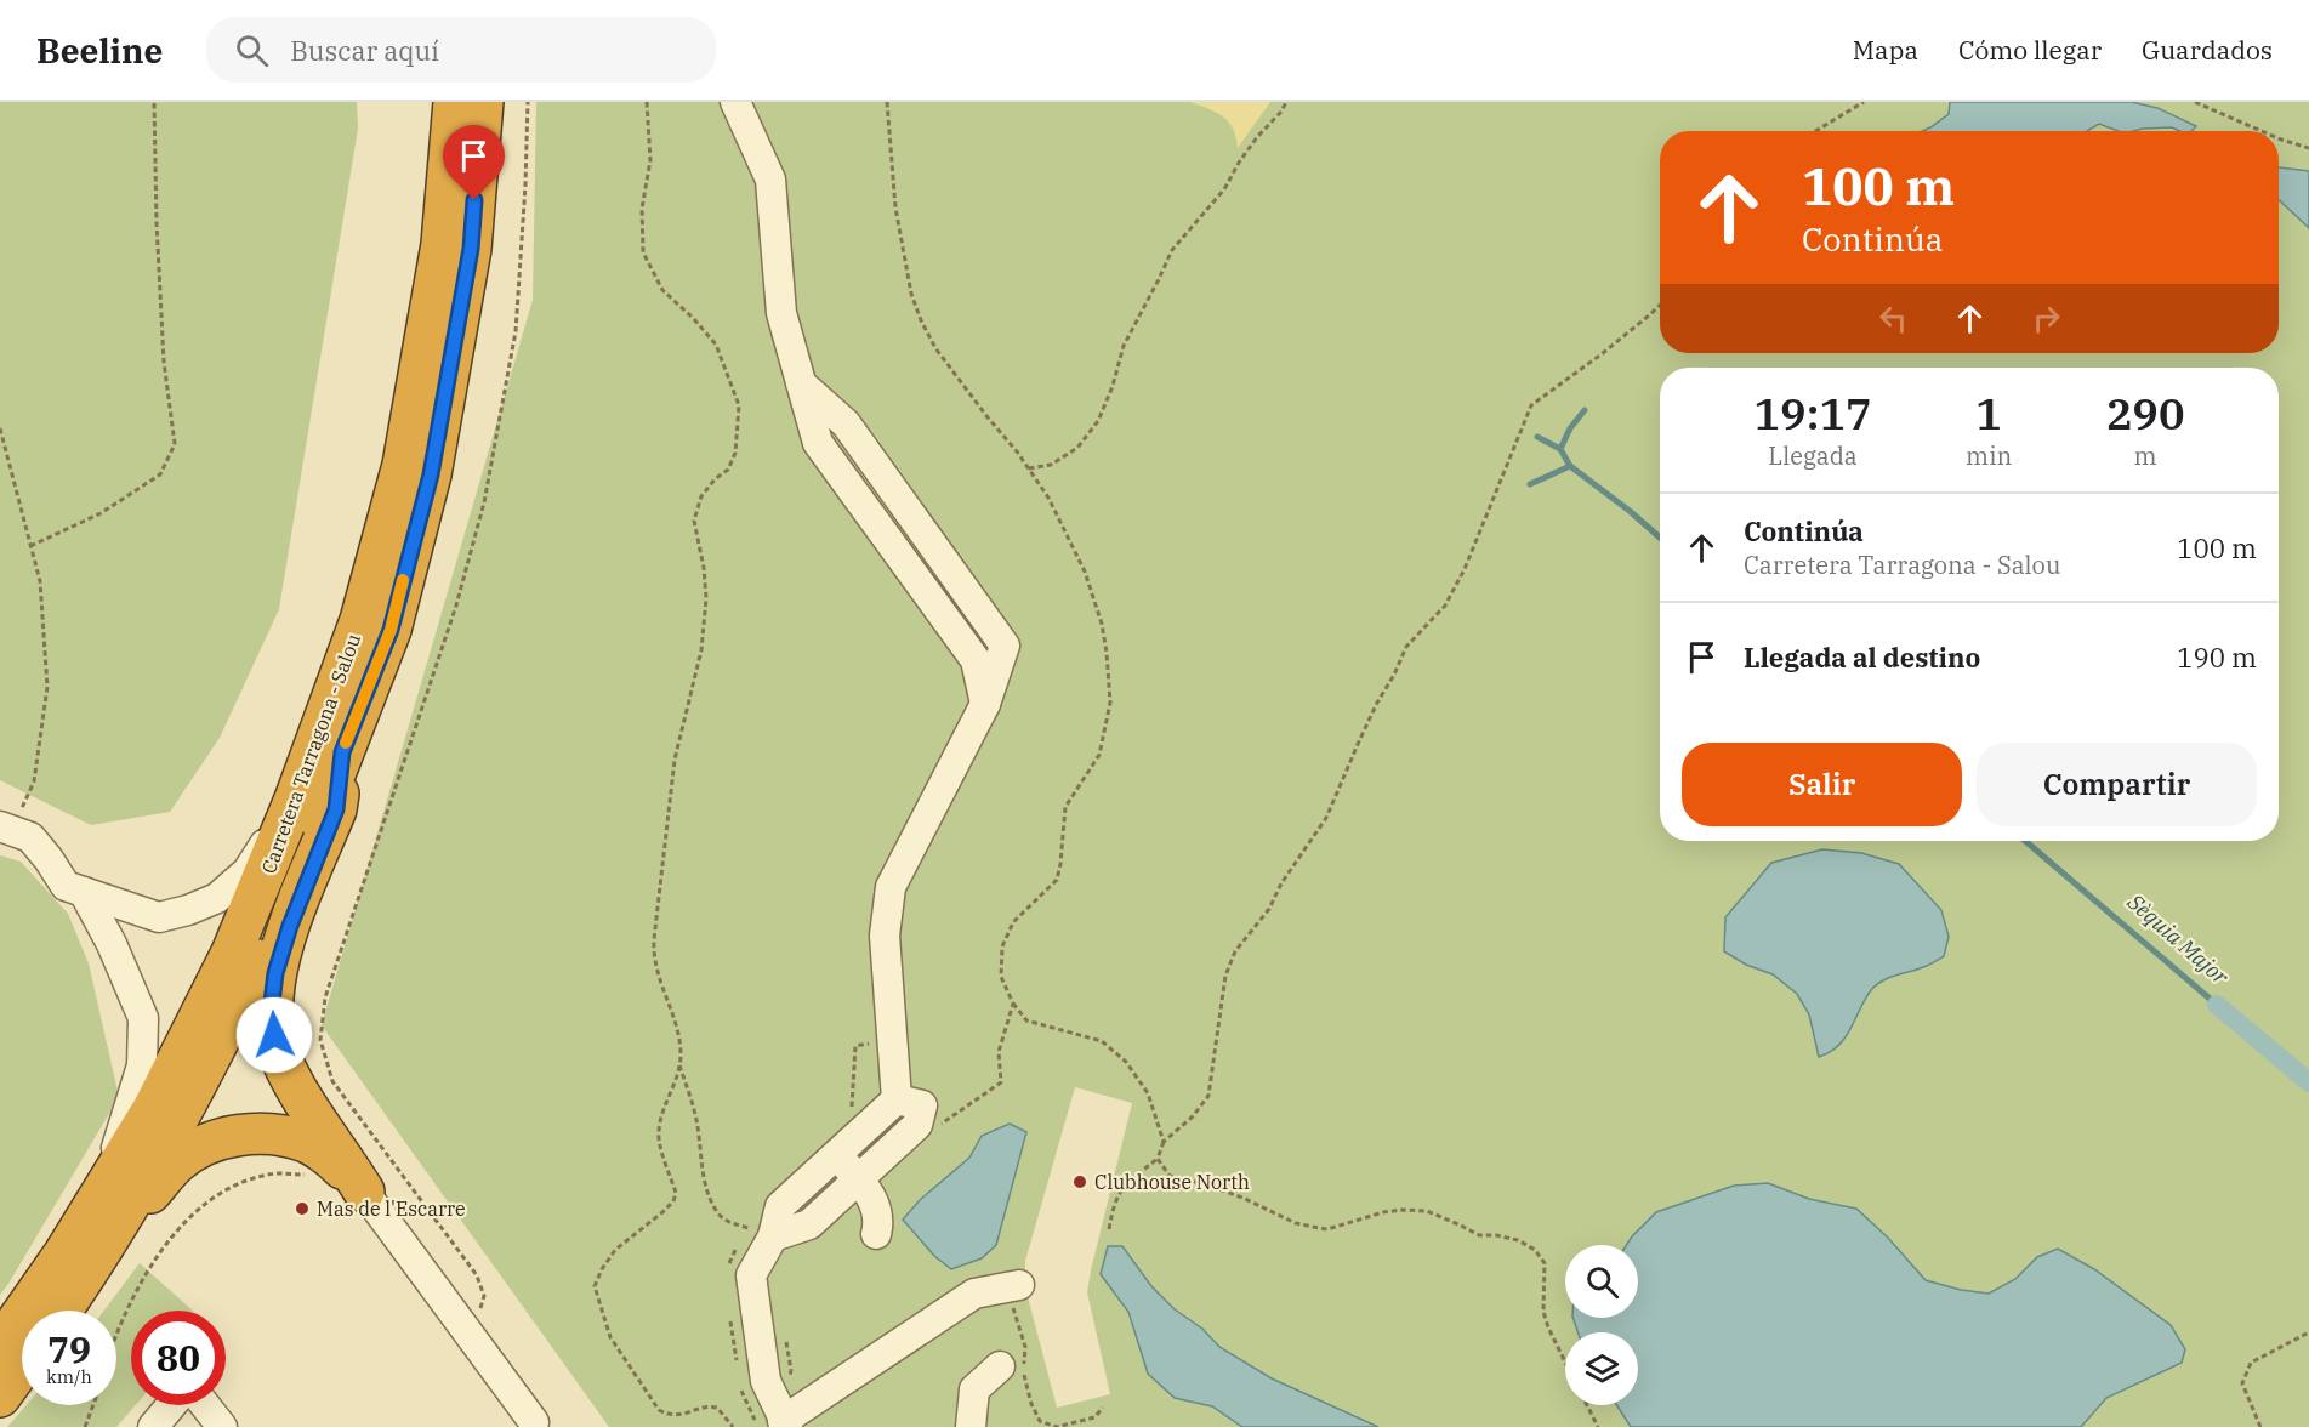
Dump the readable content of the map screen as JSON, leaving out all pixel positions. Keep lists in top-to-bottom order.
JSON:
{
  "streets": {
    "highway": ["Carretera Tarragona - Salou"]
  },
  "water": ["Sèquia Major"],
  "places": ["Clubhouse North", "Mas de l'Escarre"],
  "page": {
    "header": "Beeline",
    "search": "Buscar aquí",
    "nav": ["Mapa", "Cómo llegar", "Guardados"],
    "turn": ["100 m", "Continúa"],
    "eta": [
      "19:17",
      "Llegada",
      "1",
      "min",
      "290",
      "m"
    ],
    "list": [
      {
        "name": "Continúa",
        "note": "Carretera Tarragona - Salou",
        "value": "100 m"
      },
      {
        "name": "Llegada al destino",
        "value": "190 m"
      }
    ],
    "buttons": ["Salir", "Compartir"],
    "speed": "79 km/h",
    "limit": "80"
  }
}
